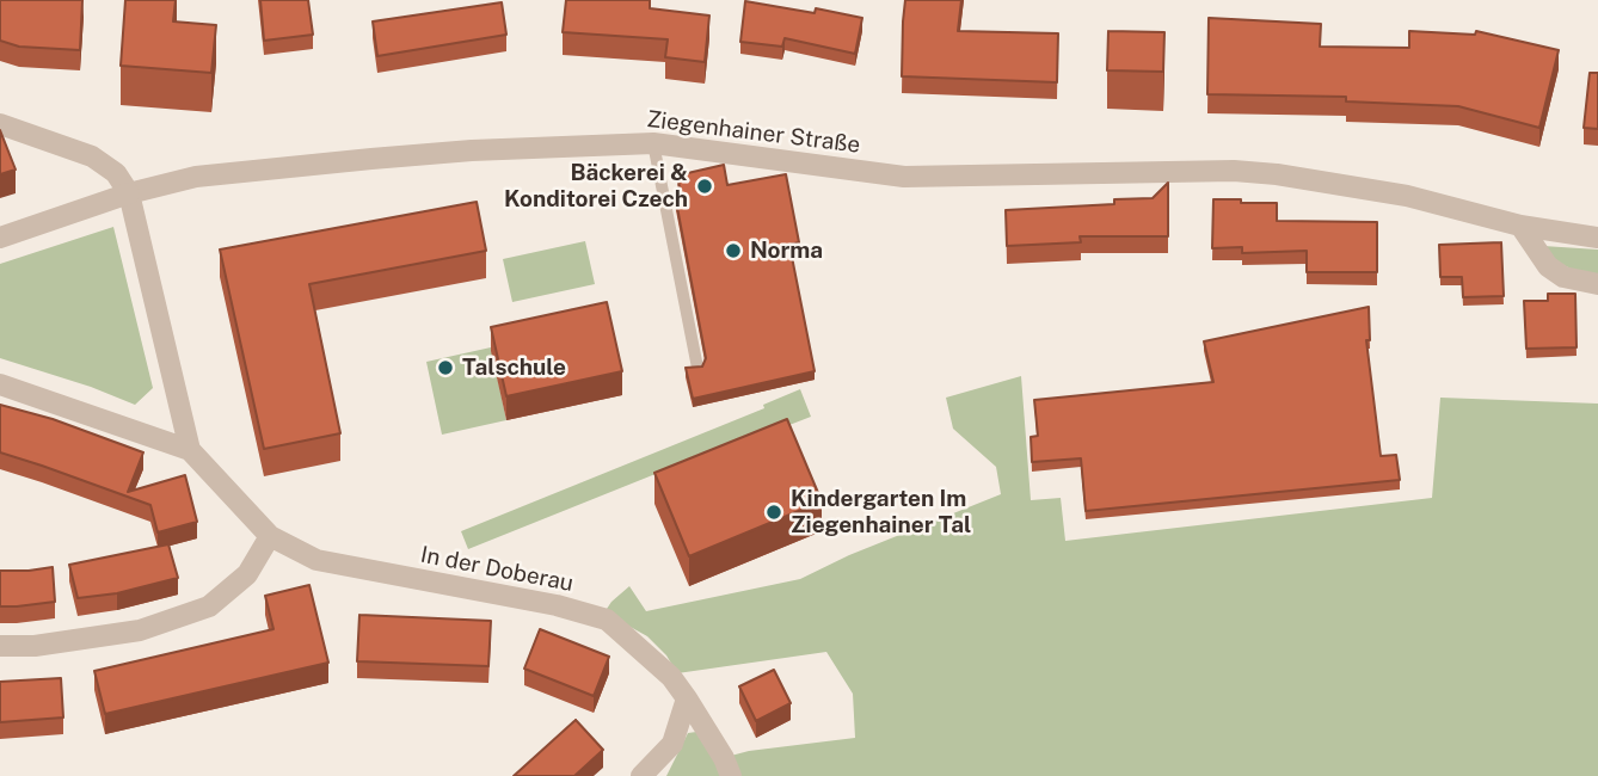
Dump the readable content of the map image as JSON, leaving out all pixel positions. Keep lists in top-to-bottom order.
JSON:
{
  "streets": {
    "street": ["Ziegenhainer Straße", "In der Doberau"]
  },
  "places": [
    "Bäckerei & Konditorei Czech",
    "Norma",
    "Talschule",
    "Kindergarten Im Ziegenhainer Tal"
  ]
}
